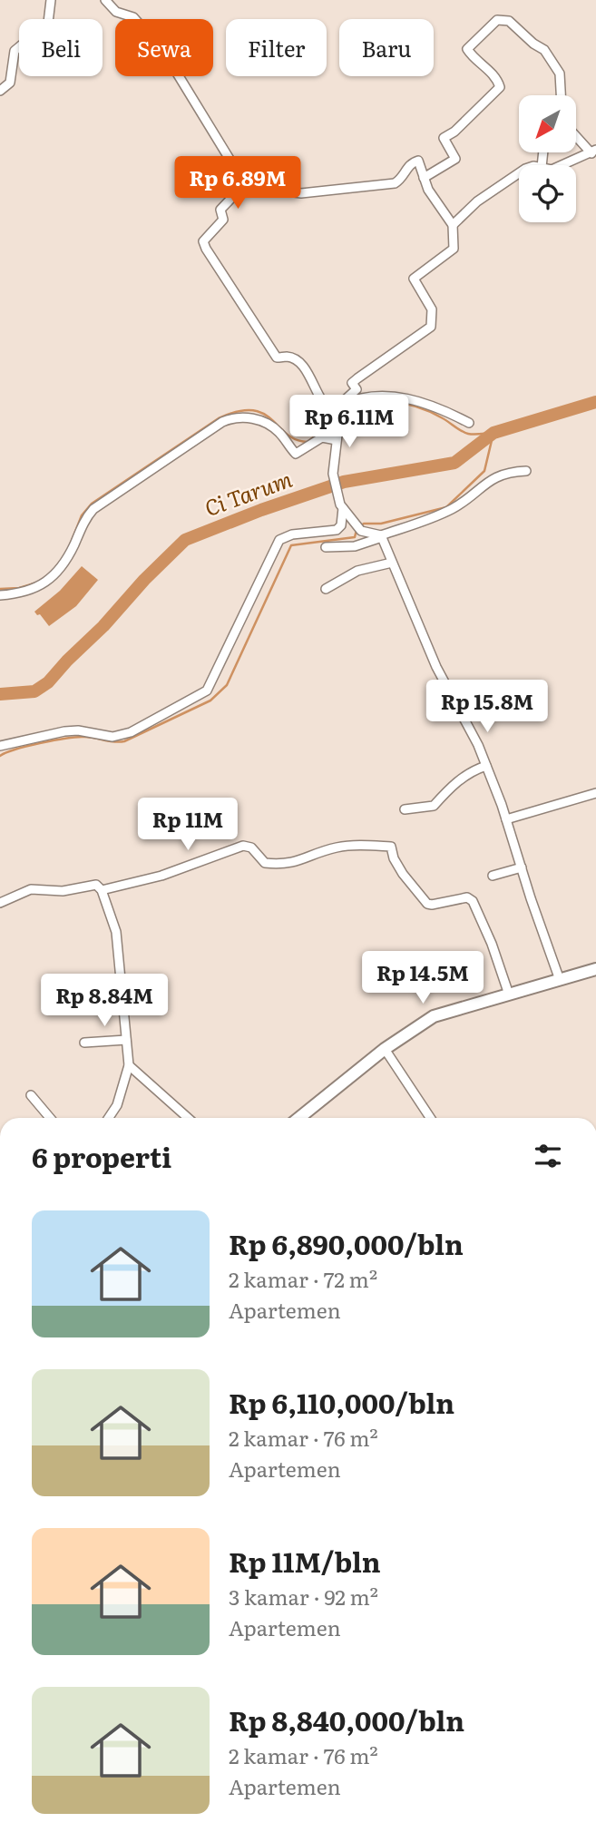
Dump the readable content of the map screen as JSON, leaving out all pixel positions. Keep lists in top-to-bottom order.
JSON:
{
  "water": ["Ci Tarum"],
  "north": "bottom left",
  "page": {
    "chip": [
      "Beli",
      "Sewa",
      "Filter",
      "Baru"
    ],
    "price": [
      "Rp 6.89M",
      "Rp 6.11M",
      "Rp 15.8M",
      "Rp 11M",
      "Rp 14.5M",
      "Rp 8.84M"
    ],
    "heading": "6 properti",
    "list": [
      {
        "name": "Rp 6,890,000/bln",
        "note": "2 kamar · 72 m² · Apartemen"
      },
      {
        "name": "Rp 6,110,000/bln",
        "note": "2 kamar · 76 m² · Apartemen"
      },
      {
        "name": "Rp 11M/bln",
        "note": "3 kamar · 92 m² · Apartemen"
      },
      {
        "name": "Rp 8,840,000/bln",
        "note": "2 kamar · 76 m² · Apartemen"
      }
    ]
  }
}
